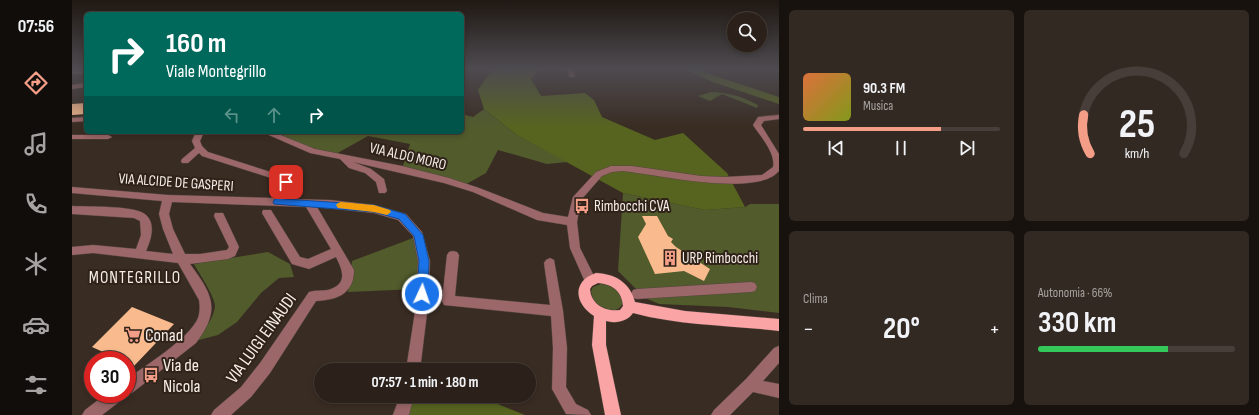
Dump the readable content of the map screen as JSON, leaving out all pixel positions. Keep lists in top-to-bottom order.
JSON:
{
  "streets": {
    "street": ["VIA ALDO MORO", "VIA ALCIDE DE GASPERI", "VIA LUIGI EINAUDI"]
  },
  "crossings": [
    ["VIA ALCIDE DE GASPERI", "VIA LUIGI EINAUDI"]
  ],
  "districts": ["MONTEGRILLO"],
  "places": {
    "bus stop": ["Rimbocchi CVA", "Via de Nicola"],
    "building": ["URP Rimbocchi"],
    "supermarket": ["Conad"]
  },
  "page": {
    "tabs": "07:56",
    "turn": ["160 m", "Viale Montegrillo"],
    "song": ["90.3 FM", "Musica"],
    "tile": [
      "Clima",
      ["Autonomia · 66%", "330 km"]
    ],
    "heat": ["−", "20°", "+"],
    "limit": "30",
    "trip": "07:57 · 1 min · 180 m",
    "gauge": ["25", "km/h"]
  }
}
